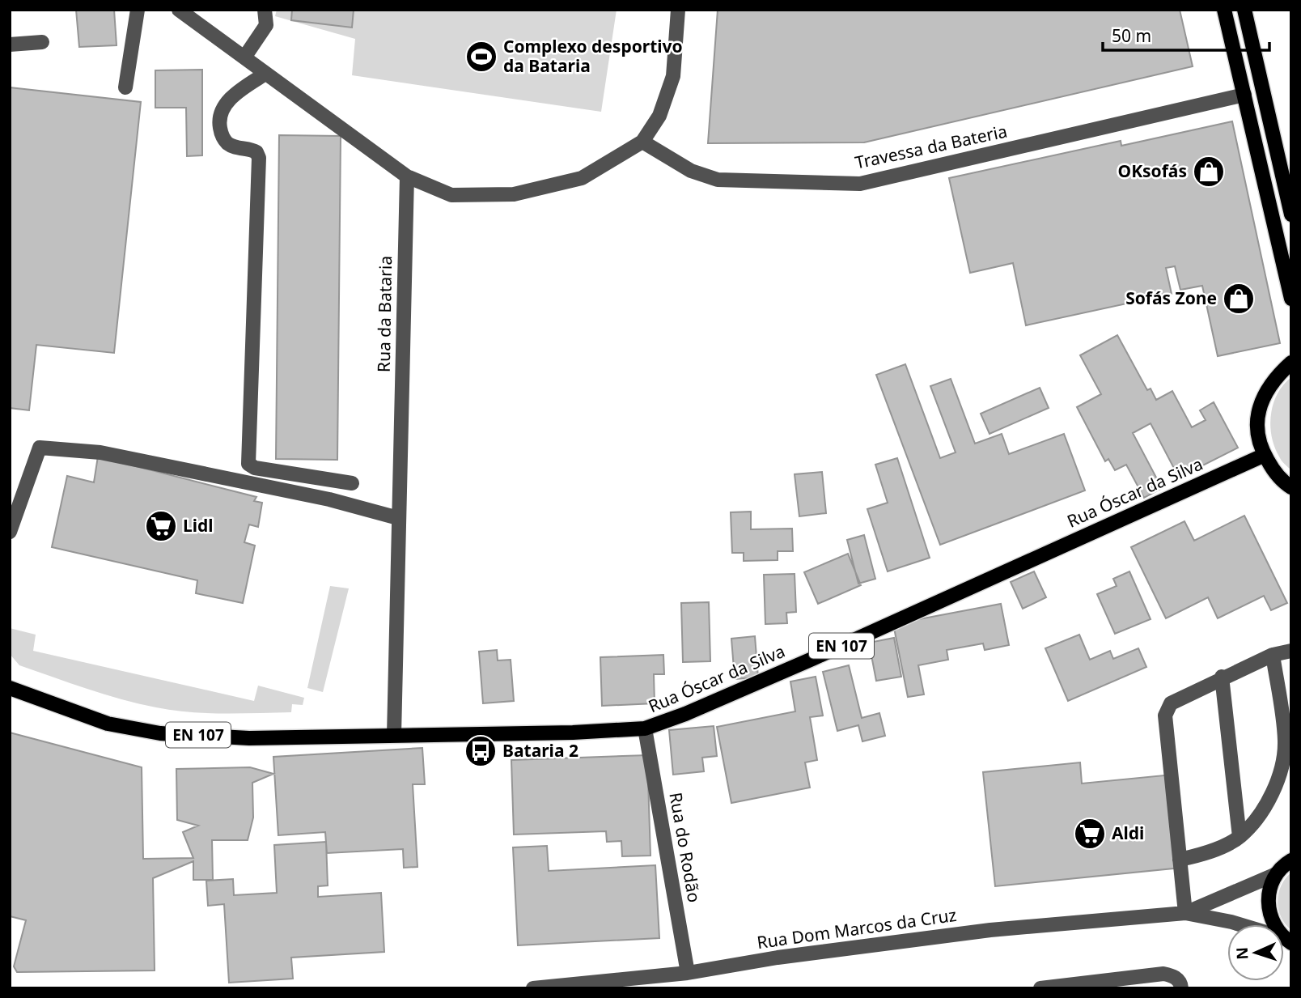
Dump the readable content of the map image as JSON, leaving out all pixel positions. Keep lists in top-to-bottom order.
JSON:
{
  "streets": {
    "main road": ["Rua Óscar da Silva", "EN 107"],
    "street": [
      "Travessa da Bateria",
      "Rua da Bataria",
      "Rua do Rodão",
      "Rua Dom Marcos da Cruz"
    ]
  },
  "crossings": [
    ["Rua da Bataria", "Rua Óscar da Silva"],
    ["Rua Óscar da Silva", "Rua do Rodão"],
    ["Rua do Rodão", "Rua Dom Marcos da Cruz"]
  ],
  "places": {
    "sports": ["Complexo desportivo da Bataria"],
    "shop": ["OKsofás", "Sofás Zone"],
    "supermarket": ["Lidl", "Aldi"],
    "bus stop": ["Bataria 2"]
  },
  "scale_bar": "50 m",
  "north": "left"
}
